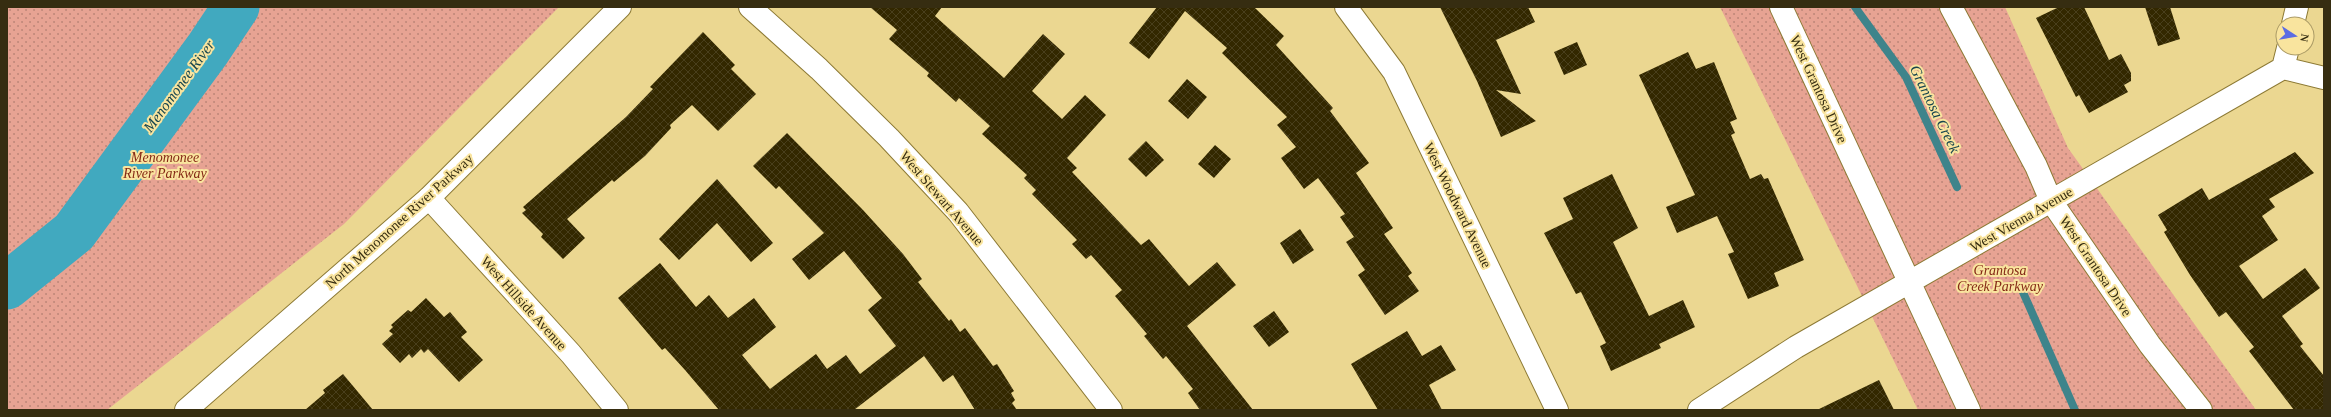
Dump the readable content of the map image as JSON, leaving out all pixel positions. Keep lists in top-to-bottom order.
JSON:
{
  "streets": {
    "street": [
      "West Grantosa Drive",
      "West Stewart Avenue",
      "West Woodward Avenue",
      "West Vienna Avenue",
      "North Menomonee River Parkway",
      "West Hillside Avenue"
    ]
  },
  "crossings": [
    ["West Grantosa Drive", "West Vienna Avenue"],
    ["North Menomonee River Parkway", "West Hillside Avenue"]
  ],
  "water": ["Menomonee River", "Grantosa Creek"],
  "parks": ["Menomonee River Parkway", "Grantosa Creek Parkway"],
  "north": "right"
}
